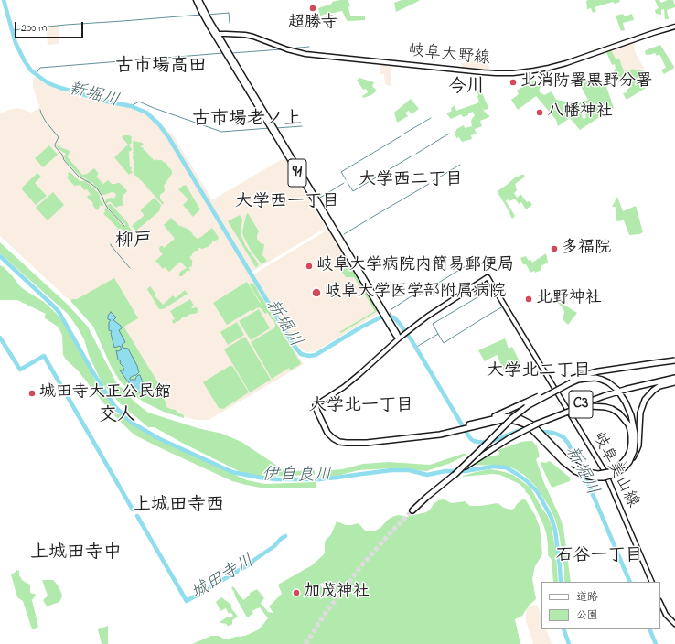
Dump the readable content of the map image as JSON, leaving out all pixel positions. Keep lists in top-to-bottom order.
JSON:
{
  "streets": {
    "highway": ["C3"],
    "main road": ["岐阜大野線", "91", "岐阜美山線"]
  },
  "crossings": [
    ["岐阜大野線", "91"],
    ["91", "岐阜美山線"]
  ],
  "districts": [
    "古市場高田",
    "今川",
    "古市場老ノ上",
    "大学西二丁目",
    "大学西一丁目",
    "柳戸",
    "大学北二丁目",
    "大学北一丁目",
    "交人",
    "上城田寺西",
    "上城田寺中",
    "石谷一丁目"
  ],
  "water": ["新堀川", "伊自良川", "城田寺川"],
  "places": [
    "超勝寺",
    "北消防署黒野分署",
    "八幡神社",
    "多福院",
    "岐阜大学病院内簡易郵便局",
    "岐阜大学医学部附属病院",
    "北野神社",
    "城田寺大正公民館",
    "加茂神社"
  ],
  "legend": ["道路", "公園"],
  "scale_bar": "200 m"
}
